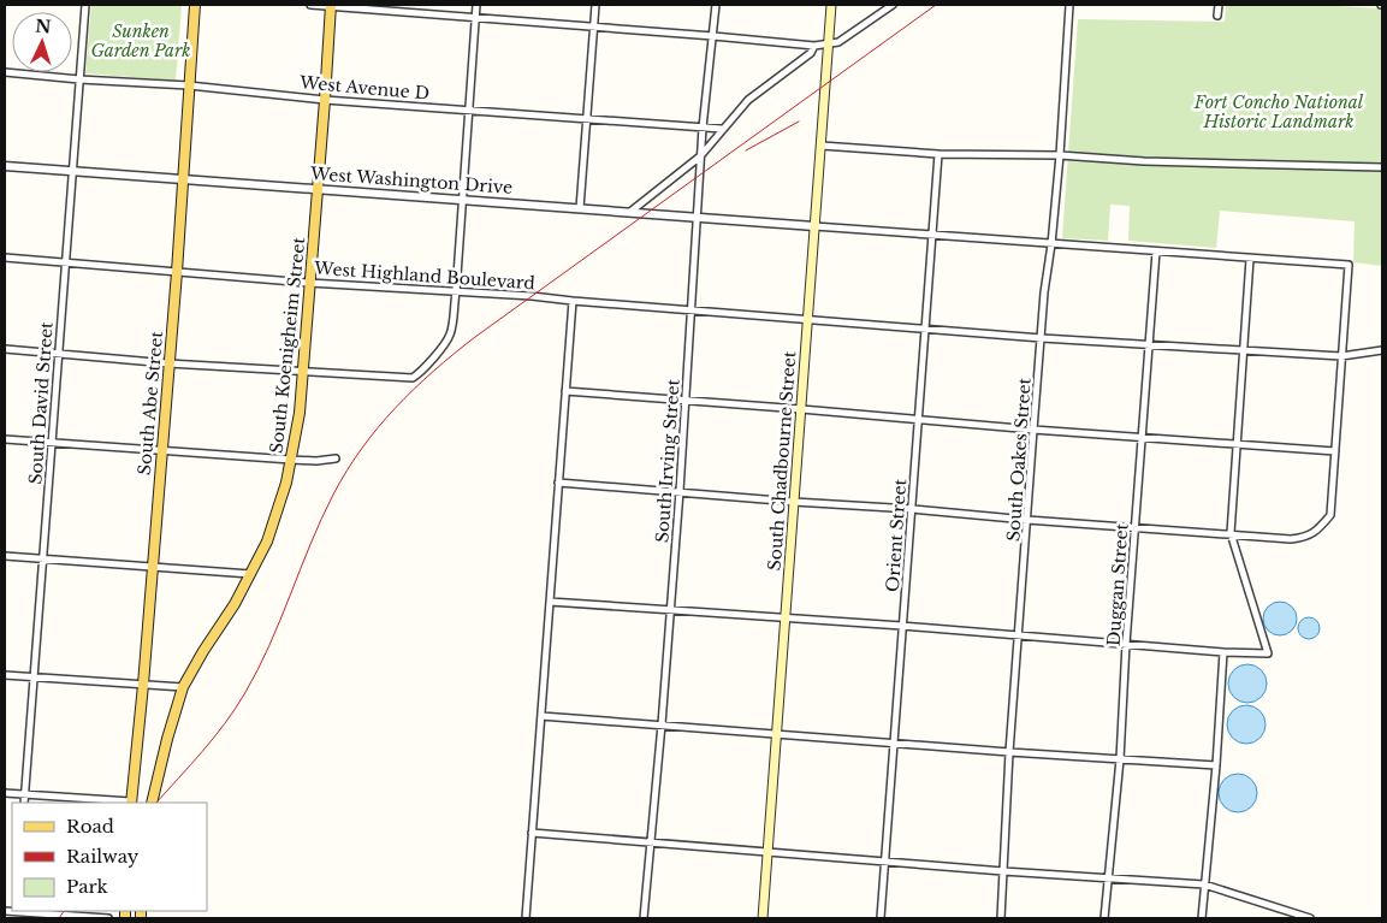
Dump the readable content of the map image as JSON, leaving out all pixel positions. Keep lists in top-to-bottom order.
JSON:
{
  "streets": {
    "main road": ["South Koenigheim Street", "South Abe Street", "South Chadbourne Street"],
    "street": [
      "West Avenue D",
      "West Washington Drive",
      "West Highland Boulevard",
      "South David Street",
      "South Oakes Street",
      "South Irving Street",
      "Orient Street",
      "Duggan Street"
    ]
  },
  "crossings": [
    ["West Avenue D", "South Koenigheim Street"],
    ["West Avenue D", "South David Street"],
    ["West Avenue D", "South Abe Street"],
    ["West Avenue D", "South Irving Street"],
    ["West Washington Drive", "South Koenigheim Street"],
    ["West Washington Drive", "South David Street"],
    ["West Washington Drive", "South Abe Street"],
    ["West Washington Drive", "South Irving Street"],
    ["West Washington Drive", "South Chadbourne Street"],
    ["West Highland Boulevard", "South Koenigheim Street"],
    ["West Highland Boulevard", "South David Street"],
    ["West Highland Boulevard", "South Abe Street"],
    ["West Highland Boulevard", "South Oakes Street"],
    ["West Highland Boulevard", "South Irving Street"],
    ["West Highland Boulevard", "South Chadbourne Street"],
    ["West Highland Boulevard", "Orient Street"],
    ["West Highland Boulevard", "Duggan Street"]
  ],
  "parks": ["Sunken Garden Park", "Fort Concho National Historic Landmark"],
  "legend": ["Road", "Railway", "Park"],
  "north": "top"
}
